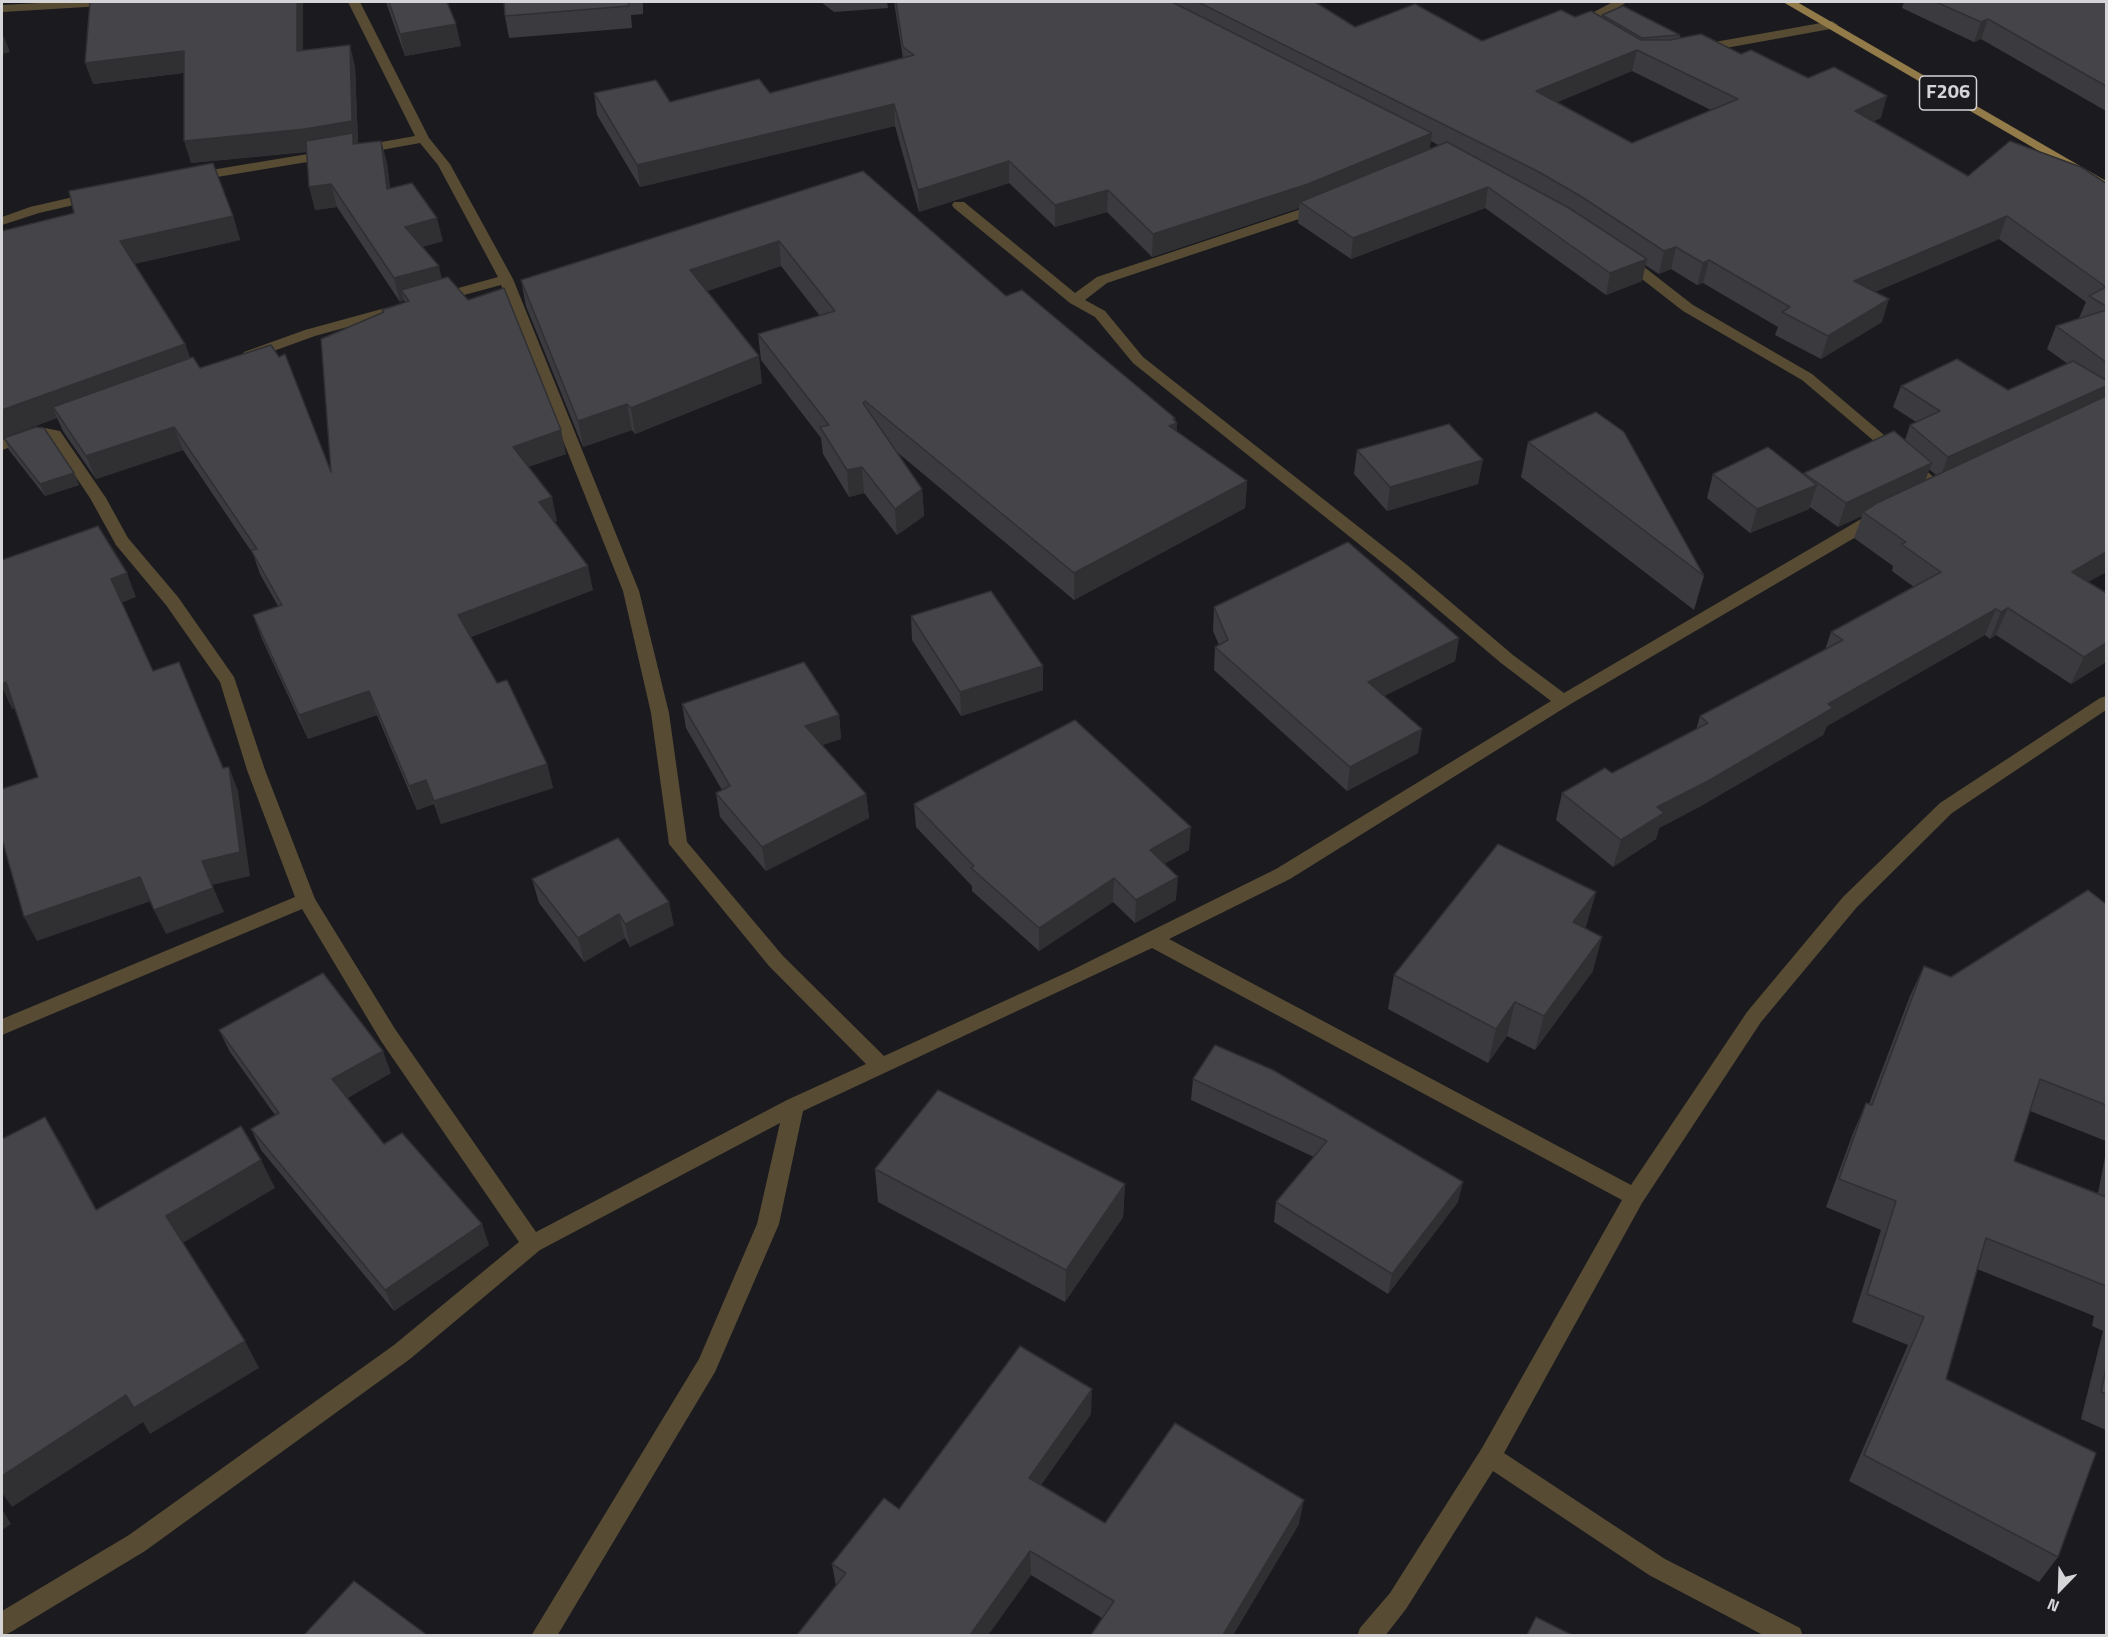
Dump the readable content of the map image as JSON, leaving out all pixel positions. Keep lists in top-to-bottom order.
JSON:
{
  "streets": {
    "main road": ["F206"]
  },
  "north": "bottom left"
}
